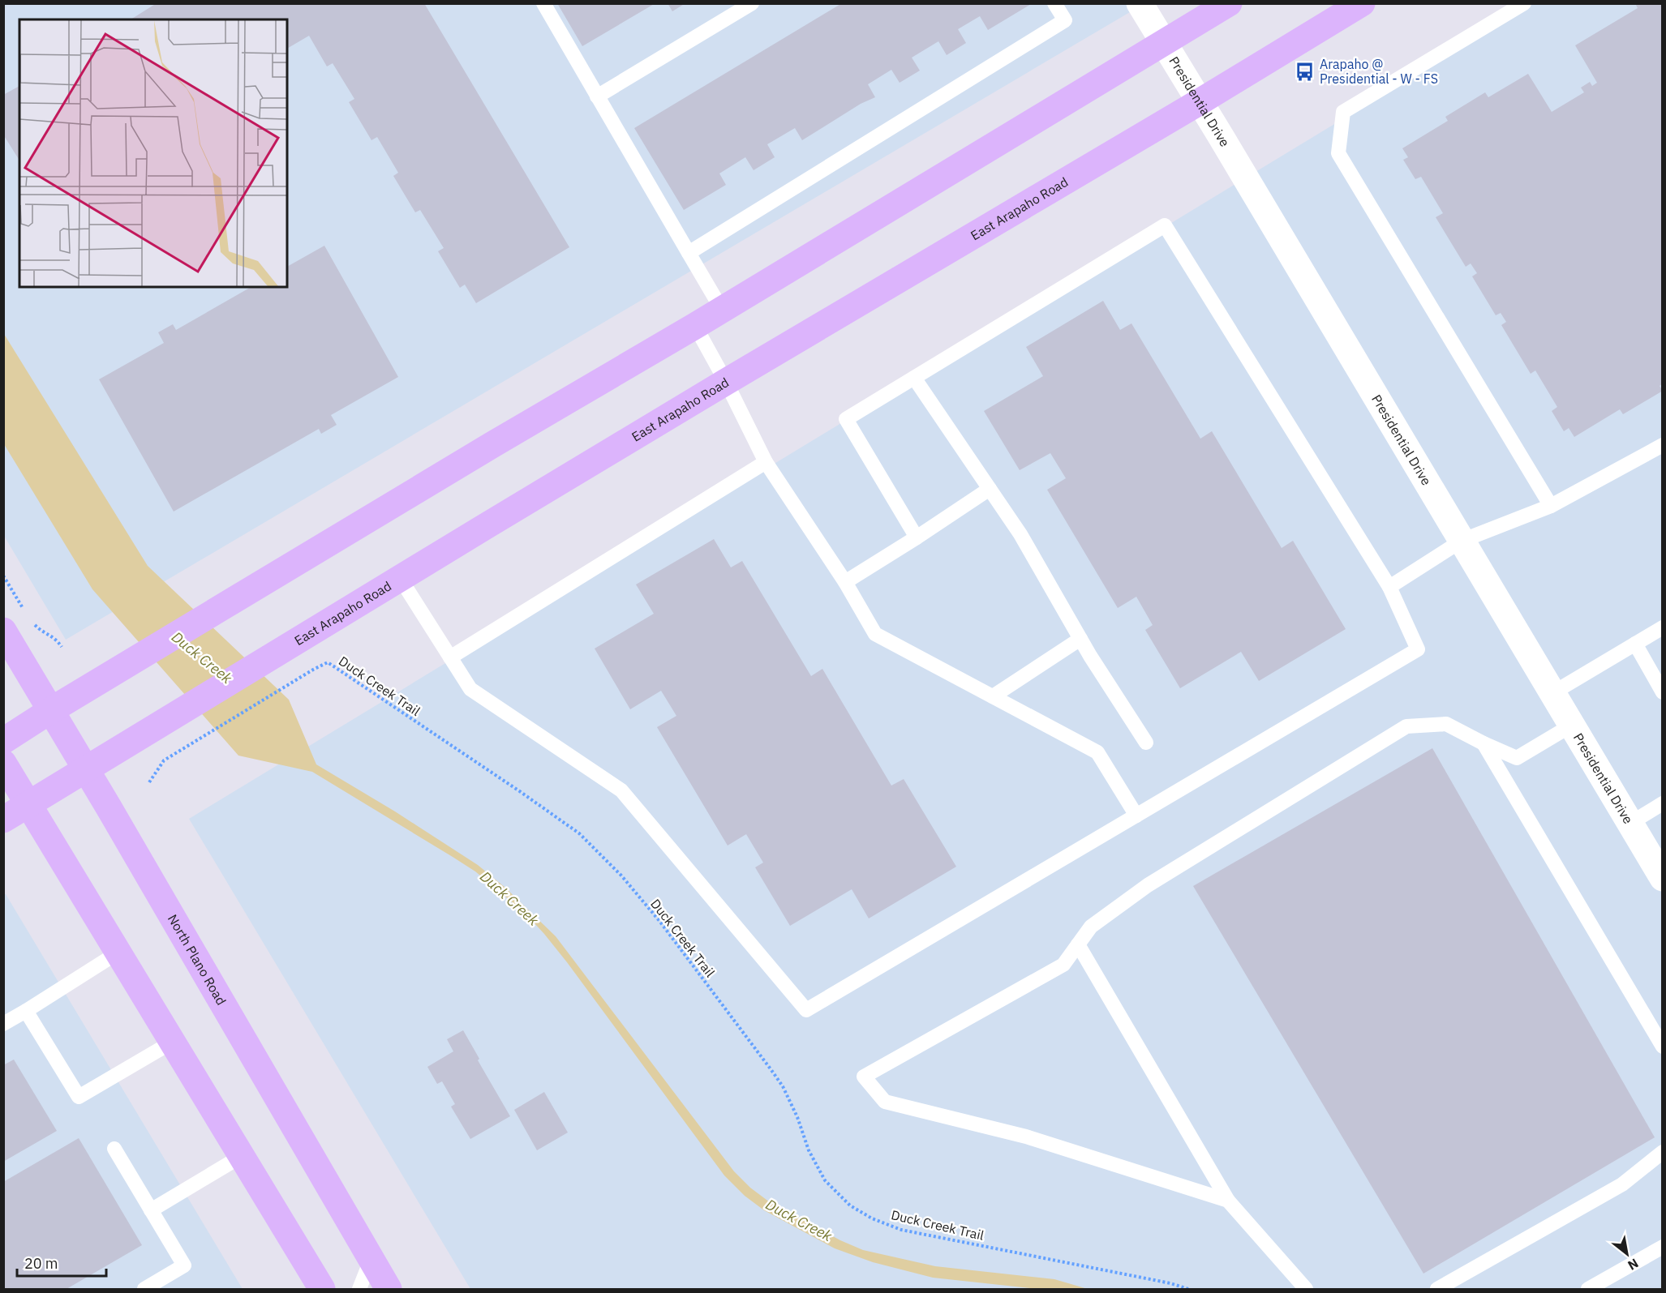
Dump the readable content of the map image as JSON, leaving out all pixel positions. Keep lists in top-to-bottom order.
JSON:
{
  "streets": {
    "main road": ["East Arapaho Road", "North Plano Road"],
    "street": ["Presidential Drive"],
    "path": ["Duck Creek Trail"]
  },
  "crossings": [
    ["Presidential Drive", "East Arapaho Road"],
    ["East Arapaho Road", "North Plano Road"]
  ],
  "water": ["Duck Creek"],
  "places": {
    "bus stop": ["Arapaho @ Presidential - W - FS"]
  },
  "scale_bar": "20 m",
  "north": "bottom right"
}
